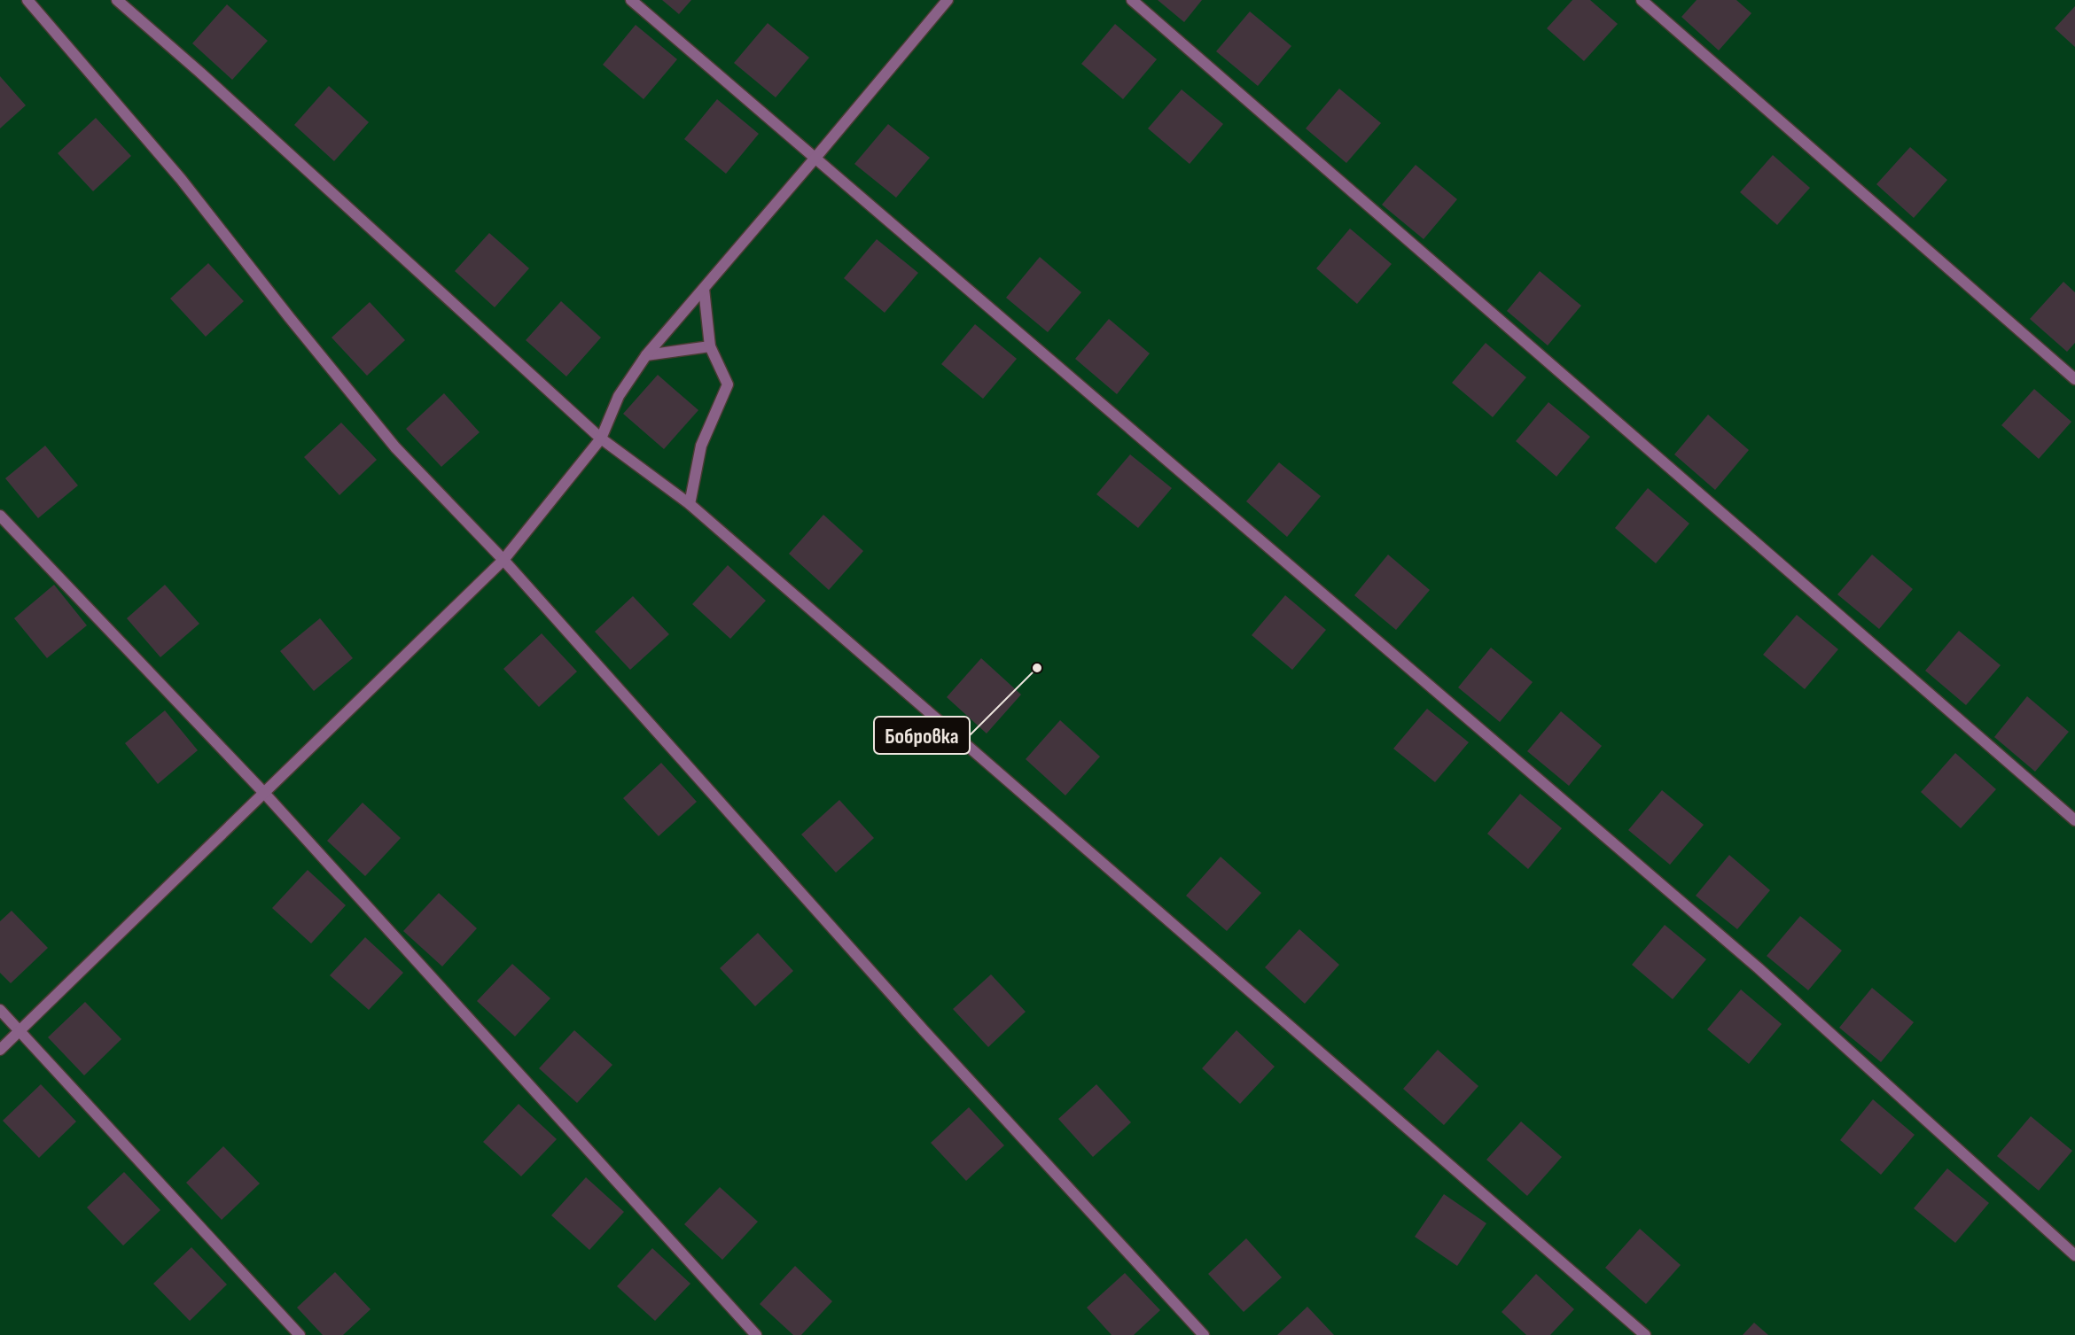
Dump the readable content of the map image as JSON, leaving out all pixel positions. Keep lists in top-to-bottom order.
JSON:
{
  "places": ["Бобровка"]
}
